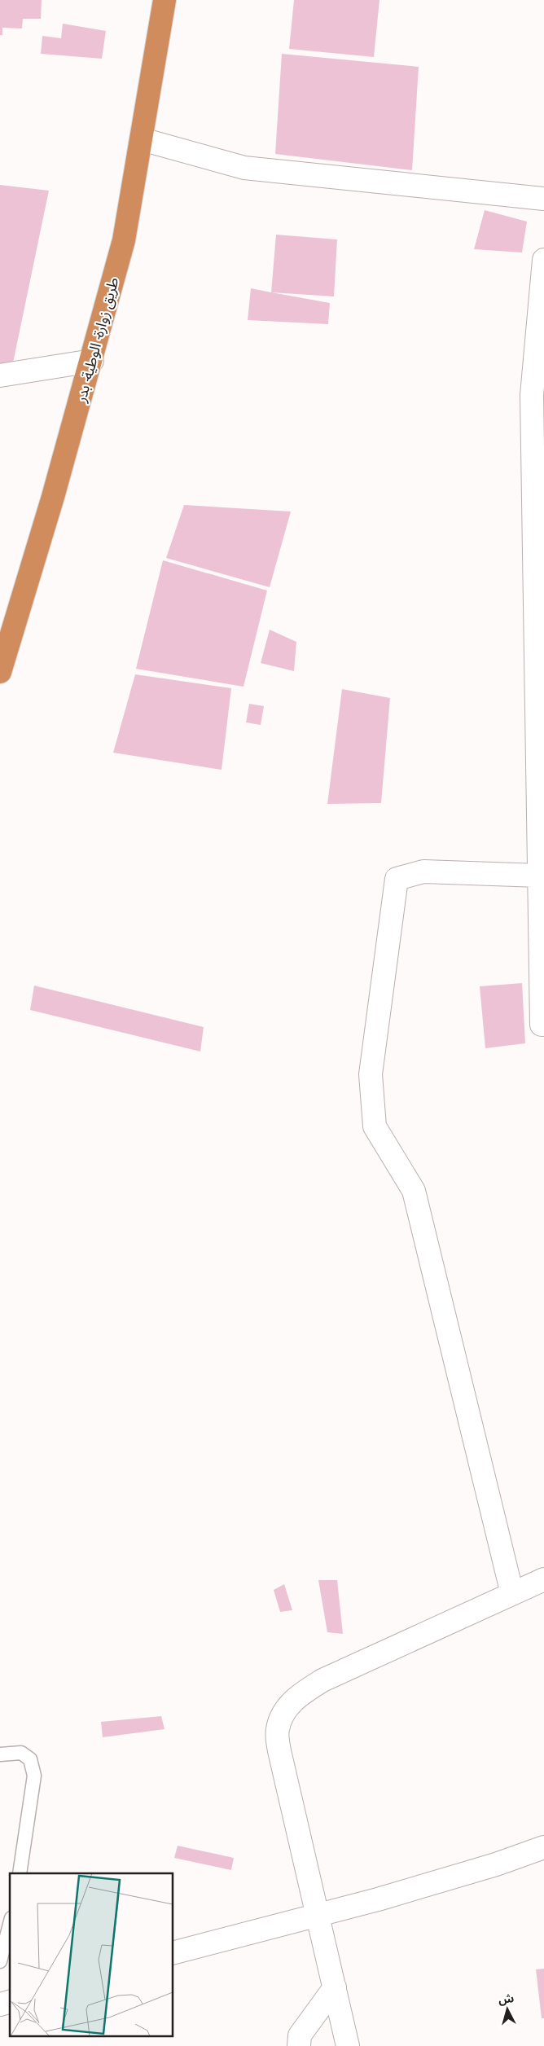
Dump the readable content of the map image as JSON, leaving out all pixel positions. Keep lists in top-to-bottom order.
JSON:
{
  "streets": {
    "highway": ["طريق زوارة- الوطية- بدر"]
  },
  "north": "top"
}
